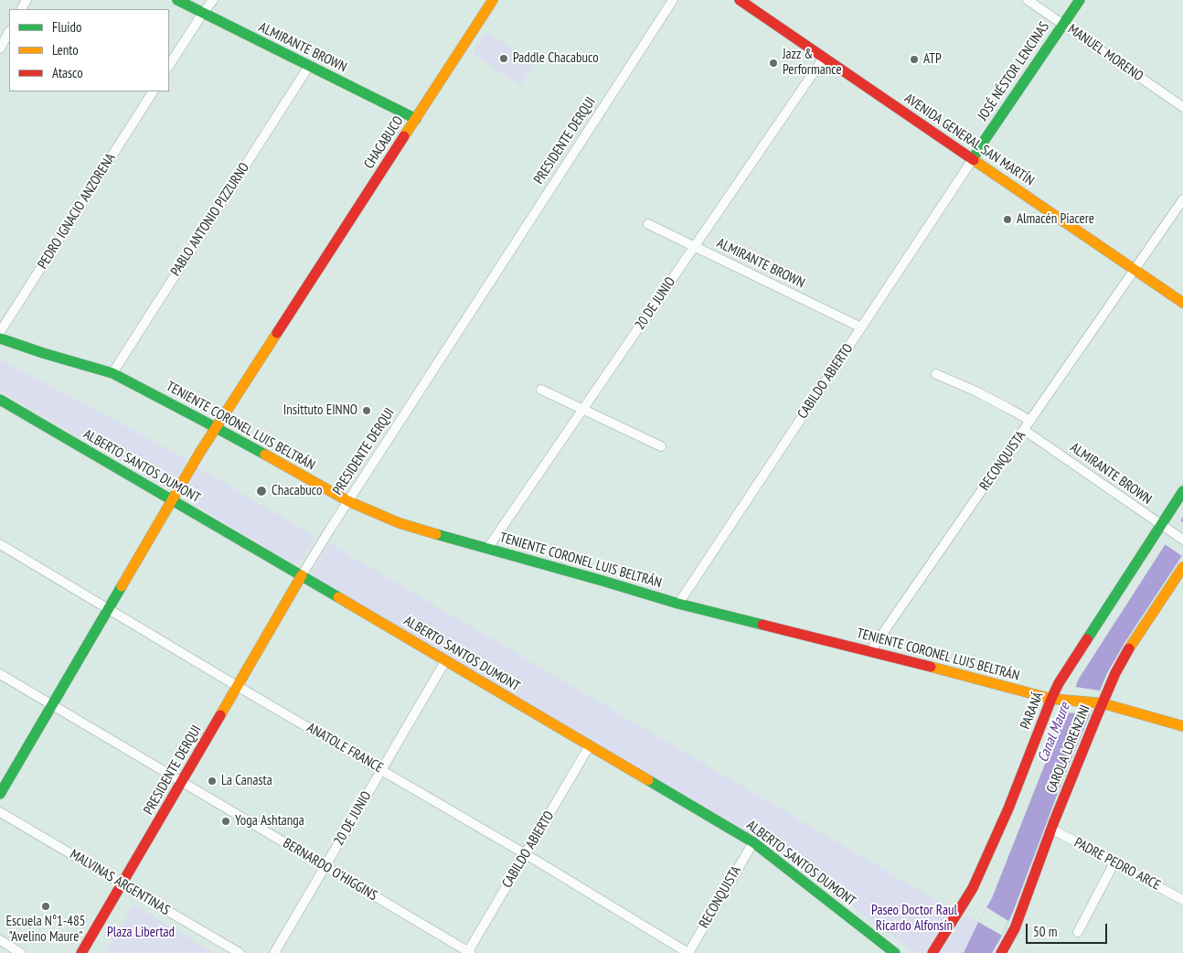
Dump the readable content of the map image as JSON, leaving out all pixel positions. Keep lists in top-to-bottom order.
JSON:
{
  "streets": {
    "street": [
      "ALMIRANTE BROWN",
      "MANUEL MORENO",
      "JOSÉ NÉSTOR LENCINAS",
      "AVENIDA GENERAL SAN MARTÍN",
      "PRESIDENTE DERQUI",
      "CHACABUCO",
      "PEDRO IGNACIO ANZORENA",
      "PABLO ANTONIO PIZZURNO",
      "20 DE JUNIO",
      "CABILDO ABIERTO",
      "TENIENTE CORONEL LUIS BELTRÁN",
      "RECONQUISTA",
      "ALBERTO SANTOS DUMONT",
      "PARANÁ",
      "ANATOLE FRANCE",
      "CAROLA LORENZINI",
      "PADRE PEDRO ARCE",
      "BERNARDO O'HIGGINS",
      "MALVINAS ARGENTINAS"
    ]
  },
  "crossings": [
    ["ALMIRANTE BROWN", "CHACABUCO"],
    ["ALMIRANTE BROWN", "PABLO ANTONIO PIZZURNO"],
    ["ALMIRANTE BROWN", "20 DE JUNIO"],
    ["ALMIRANTE BROWN", "CABILDO ABIERTO"],
    ["ALMIRANTE BROWN", "RECONQUISTA"],
    ["ALMIRANTE BROWN", "PARANÁ"],
    ["MANUEL MORENO", "JOSÉ NÉSTOR LENCINAS"],
    ["JOSÉ NÉSTOR LENCINAS", "AVENIDA GENERAL SAN MARTÍN"],
    ["JOSÉ NÉSTOR LENCINAS", "CABILDO ABIERTO"],
    ["AVENIDA GENERAL SAN MARTÍN", "20 DE JUNIO"],
    ["AVENIDA GENERAL SAN MARTÍN", "CABILDO ABIERTO"],
    ["AVENIDA GENERAL SAN MARTÍN", "RECONQUISTA"],
    ["PRESIDENTE DERQUI", "TENIENTE CORONEL LUIS BELTRÁN"],
    ["PRESIDENTE DERQUI", "ALBERTO SANTOS DUMONT"],
    ["PRESIDENTE DERQUI", "ANATOLE FRANCE"],
    ["PRESIDENTE DERQUI", "BERNARDO O'HIGGINS"],
    ["PRESIDENTE DERQUI", "MALVINAS ARGENTINAS"],
    ["CHACABUCO", "TENIENTE CORONEL LUIS BELTRÁN"],
    ["CHACABUCO", "ALBERTO SANTOS DUMONT"],
    ["CHACABUCO", "ANATOLE FRANCE"],
    ["CHACABUCO", "BERNARDO O'HIGGINS"],
    ["PABLO ANTONIO PIZZURNO", "TENIENTE CORONEL LUIS BELTRÁN"],
    ["20 DE JUNIO", "TENIENTE CORONEL LUIS BELTRÁN"],
    ["20 DE JUNIO", "ALBERTO SANTOS DUMONT"],
    ["20 DE JUNIO", "ANATOLE FRANCE"],
    ["20 DE JUNIO", "BERNARDO O'HIGGINS"],
    ["CABILDO ABIERTO", "TENIENTE CORONEL LUIS BELTRÁN"],
    ["CABILDO ABIERTO", "ALBERTO SANTOS DUMONT"],
    ["CABILDO ABIERTO", "ANATOLE FRANCE"],
    ["CABILDO ABIERTO", "BERNARDO O'HIGGINS"],
    ["TENIENTE CORONEL LUIS BELTRÁN", "RECONQUISTA"],
    ["TENIENTE CORONEL LUIS BELTRÁN", "PARANÁ"],
    ["TENIENTE CORONEL LUIS BELTRÁN", "CAROLA LORENZINI"],
    ["RECONQUISTA", "ALBERTO SANTOS DUMONT"],
    ["RECONQUISTA", "ANATOLE FRANCE"],
    ["CAROLA LORENZINI", "PADRE PEDRO ARCE"]
  ],
  "water": ["Canal Maure"],
  "parks": ["Paseo Doctor Raul Ricardo Alfonsín", "Plaza Libertad"],
  "places": [
    "Paddle Chacabuco",
    "ATP",
    "Jazz & Performance",
    "Almacén Piacere",
    "Insittuto EINNO",
    "Chacabuco",
    "La Canasta",
    "Yoga Ashtanga",
    "Escuela N°1-485 \"Avelino Maure\""
  ],
  "legend": ["Fluido", "Lento", "Atasco"],
  "scale_bar": "50 m"
}
